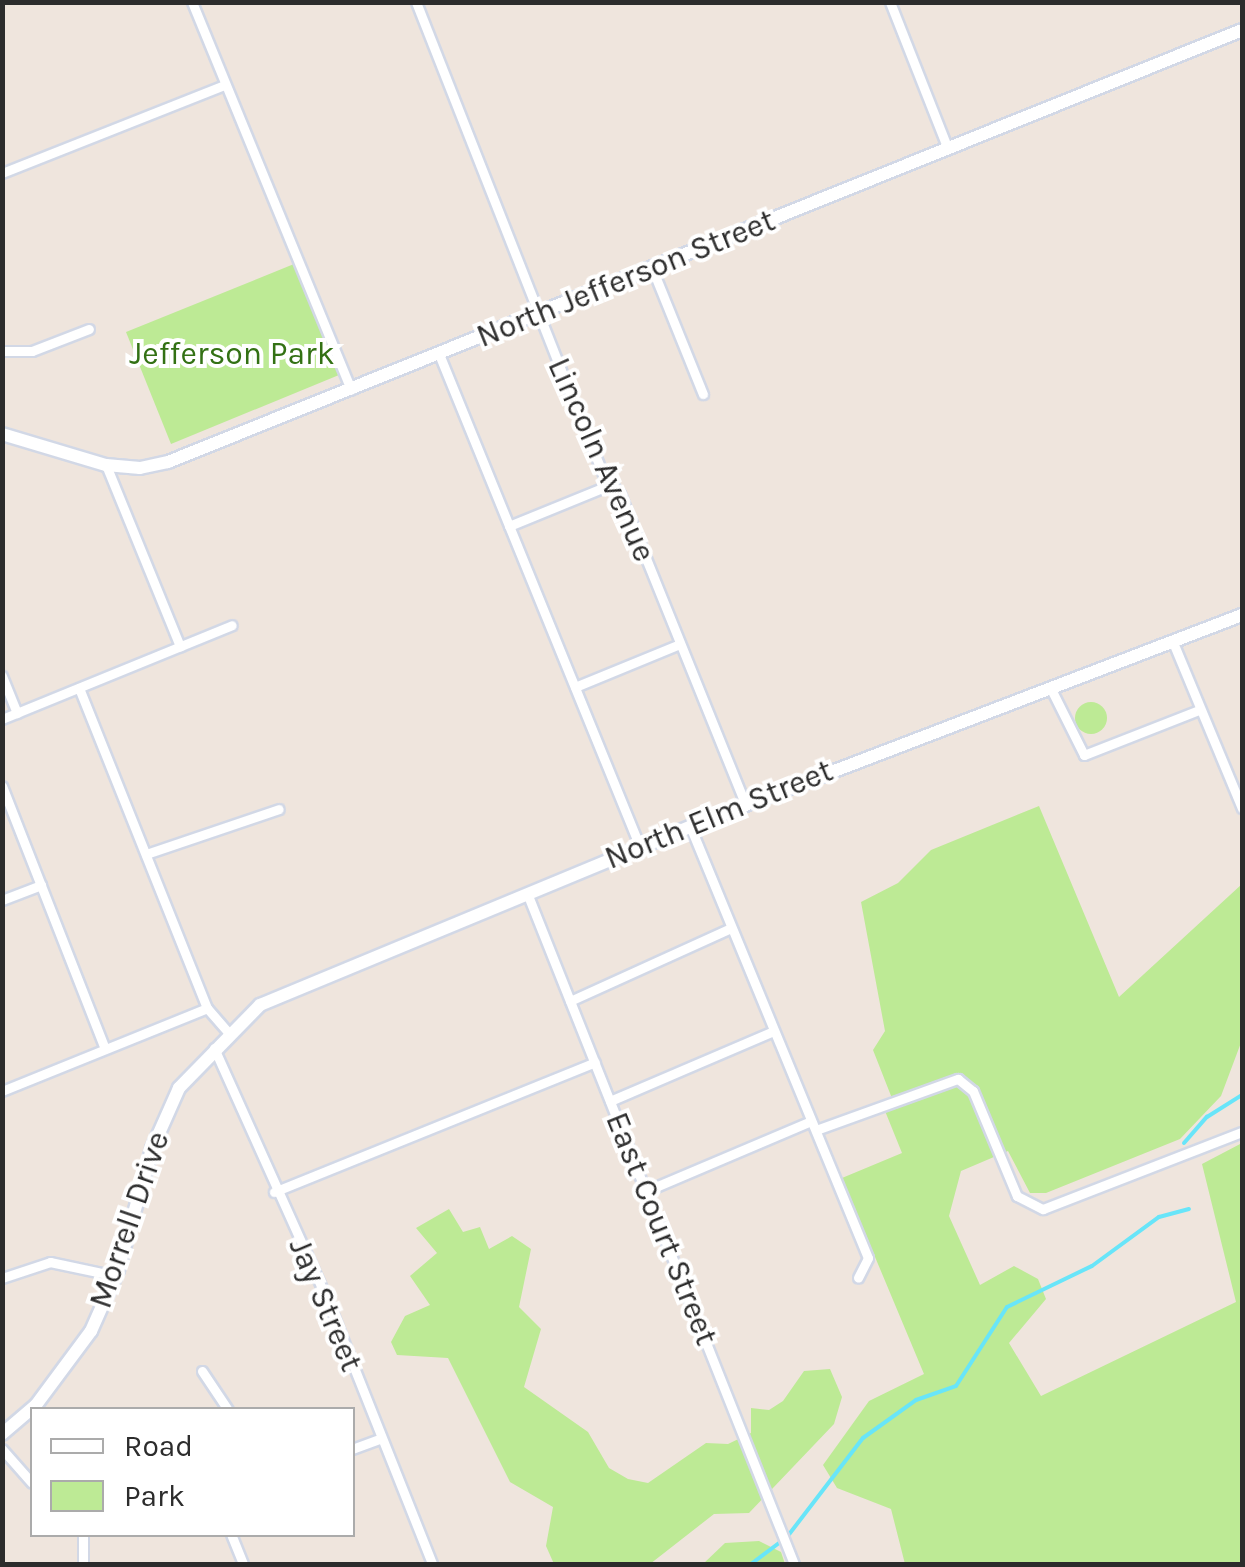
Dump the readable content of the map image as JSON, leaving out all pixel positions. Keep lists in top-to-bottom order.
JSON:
{
  "streets": {
    "main road": ["North Jefferson Street", "North Elm Street", "Morrell Drive"],
    "street": ["Lincoln Avenue", "East Court Street", "Jay Street"]
  },
  "crossings": [
    ["North Jefferson Street", "Lincoln Avenue"],
    ["Lincoln Avenue", "North Elm Street"],
    ["North Elm Street", "Morrell Drive"],
    ["North Elm Street", "East Court Street"],
    ["North Elm Street", "Jay Street"],
    ["Morrell Drive", "Jay Street"]
  ],
  "parks": ["Jefferson Park"],
  "legend": ["Road", "Park"]
}
